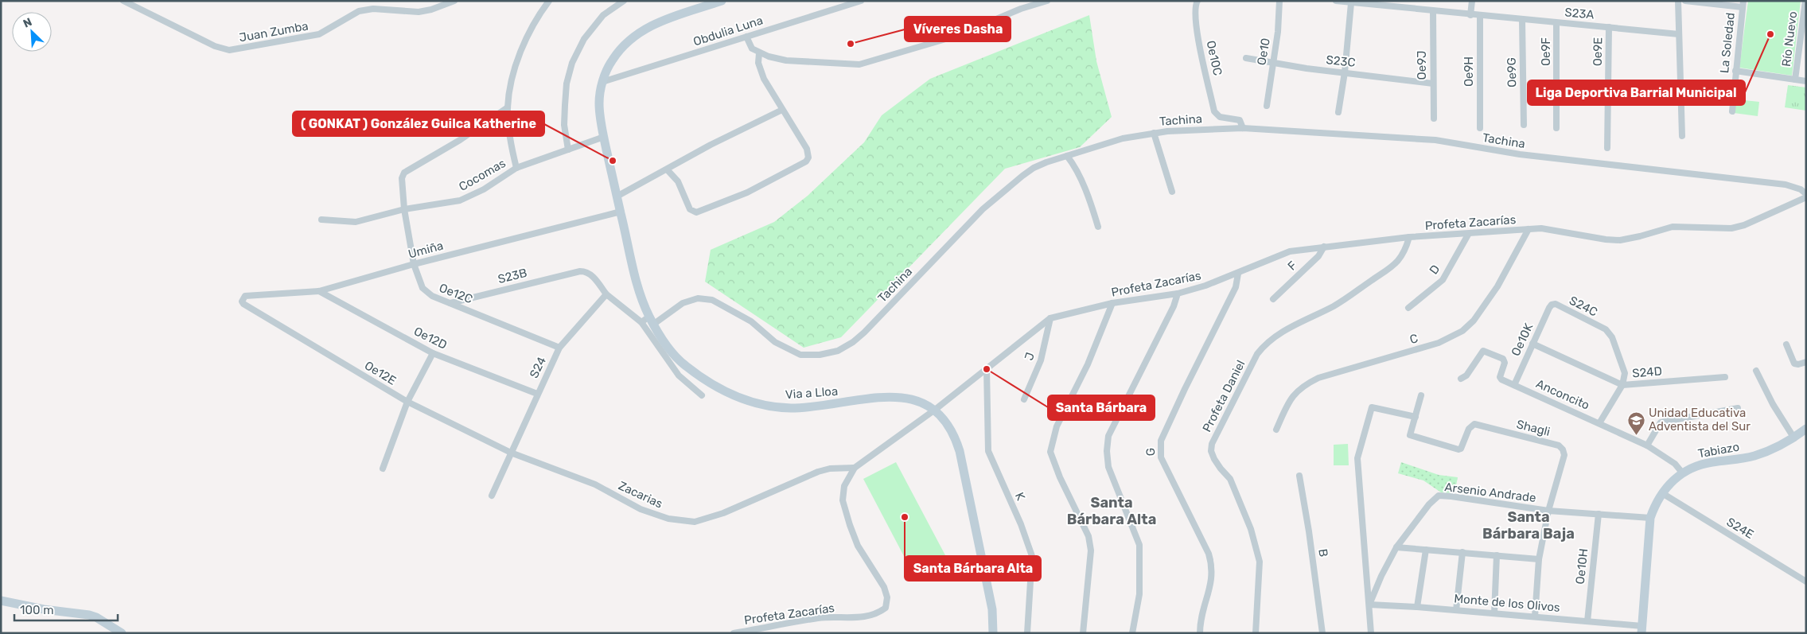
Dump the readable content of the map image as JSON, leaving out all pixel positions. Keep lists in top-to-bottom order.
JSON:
{
  "streets": {
    "street": [
      "S23A",
      "Obdulia Luna",
      "Juan Zumba",
      "Río Nuevo",
      "La Soledad",
      "Oe10",
      "Oe9F",
      "Oe9E",
      "Oe10C",
      "S23C",
      "Oe9J",
      "Oe9H",
      "Oe9G",
      "Tachina",
      "Cocomas",
      "Profeta Zacarías",
      "Umiña",
      "F",
      "D",
      "S23B",
      "Oe12C",
      "S24C",
      "Oe12D",
      "C",
      "Oe10K",
      "J",
      "S24",
      "S24D",
      "Oe12E",
      "Via a Lloa",
      "Anconcito",
      "Profeta Daniel",
      "Shagli",
      "Tabiazo",
      "G",
      "Arsenio Andrade",
      "Zacarias",
      "K",
      "S24E",
      "B",
      "Oe10H",
      "Monte de los Olivos"
    ]
  },
  "crossings": [
    ["S23A", "Oe9F"],
    ["S23A", "Oe9E"],
    ["S23A", "Oe9J"],
    ["S23A", "Oe9H"],
    ["S23A", "Oe9G"],
    ["Obdulia Luna", "Via a Lloa"],
    ["Oe10", "S23C"],
    ["Oe10C", "Tachina"],
    ["S23C", "Oe9J"],
    ["Tachina", "Profeta Zacarías"],
    ["Tachina", "Via a Lloa"],
    ["Cocomas", "Oe12C"],
    ["Cocomas", "Via a Lloa"],
    ["Profeta Zacarías", "F"],
    ["Profeta Zacarías", "D"],
    ["Profeta Zacarías", "C"],
    ["Profeta Zacarías", "J"],
    ["Profeta Zacarías", "Via a Lloa"],
    ["Profeta Zacarías", "Profeta Daniel"],
    ["Profeta Zacarías", "G"],
    ["Profeta Zacarías", "Zacarias"],
    ["Profeta Zacarías", "K"],
    ["Umiña", "Oe12C"],
    ["Umiña", "Oe12D"],
    ["Umiña", "Oe12E"],
    ["Umiña", "Via a Lloa"],
    ["S23B", "Oe12C"],
    ["S23B", "S24"],
    ["Oe12C", "S24"],
    ["S24C", "Oe10K"],
    ["S24C", "S24D"],
    ["Oe12D", "S24"],
    ["Oe10K", "S24D"],
    ["Oe10K", "Anconcito"],
    ["S24", "Oe12E"],
    ["S24", "Zacarias"],
    ["Oe12E", "Zacarias"],
    ["Anconcito", "Tabiazo"],
    ["Shagli", "Arsenio Andrade"],
    ["Shagli", "Monte de los Olivos"],
    ["Tabiazo", "Arsenio Andrade"],
    ["Tabiazo", "S24E"],
    ["Tabiazo", "Monte de los Olivos"],
    ["Arsenio Andrade", "Oe10H"],
    ["Arsenio Andrade", "Monte de los Olivos"],
    ["Oe10H", "Monte de los Olivos"]
  ],
  "districts": ["Santa Bárbara Alta", "Santa Bárbara Baja"],
  "places": {
    "other": [
      "Liga Deportiva Barrial Municipal",
      "Víveres Dasha",
      "( GONKAT ) González Guilca Katherine",
      "Santa Bárbara",
      "Santa Bárbara Alta"
    ],
    "school or university": ["Unidad Educativa Adventista del Sur"]
  },
  "scale_bar": "100 m",
  "north": "top left"
}
